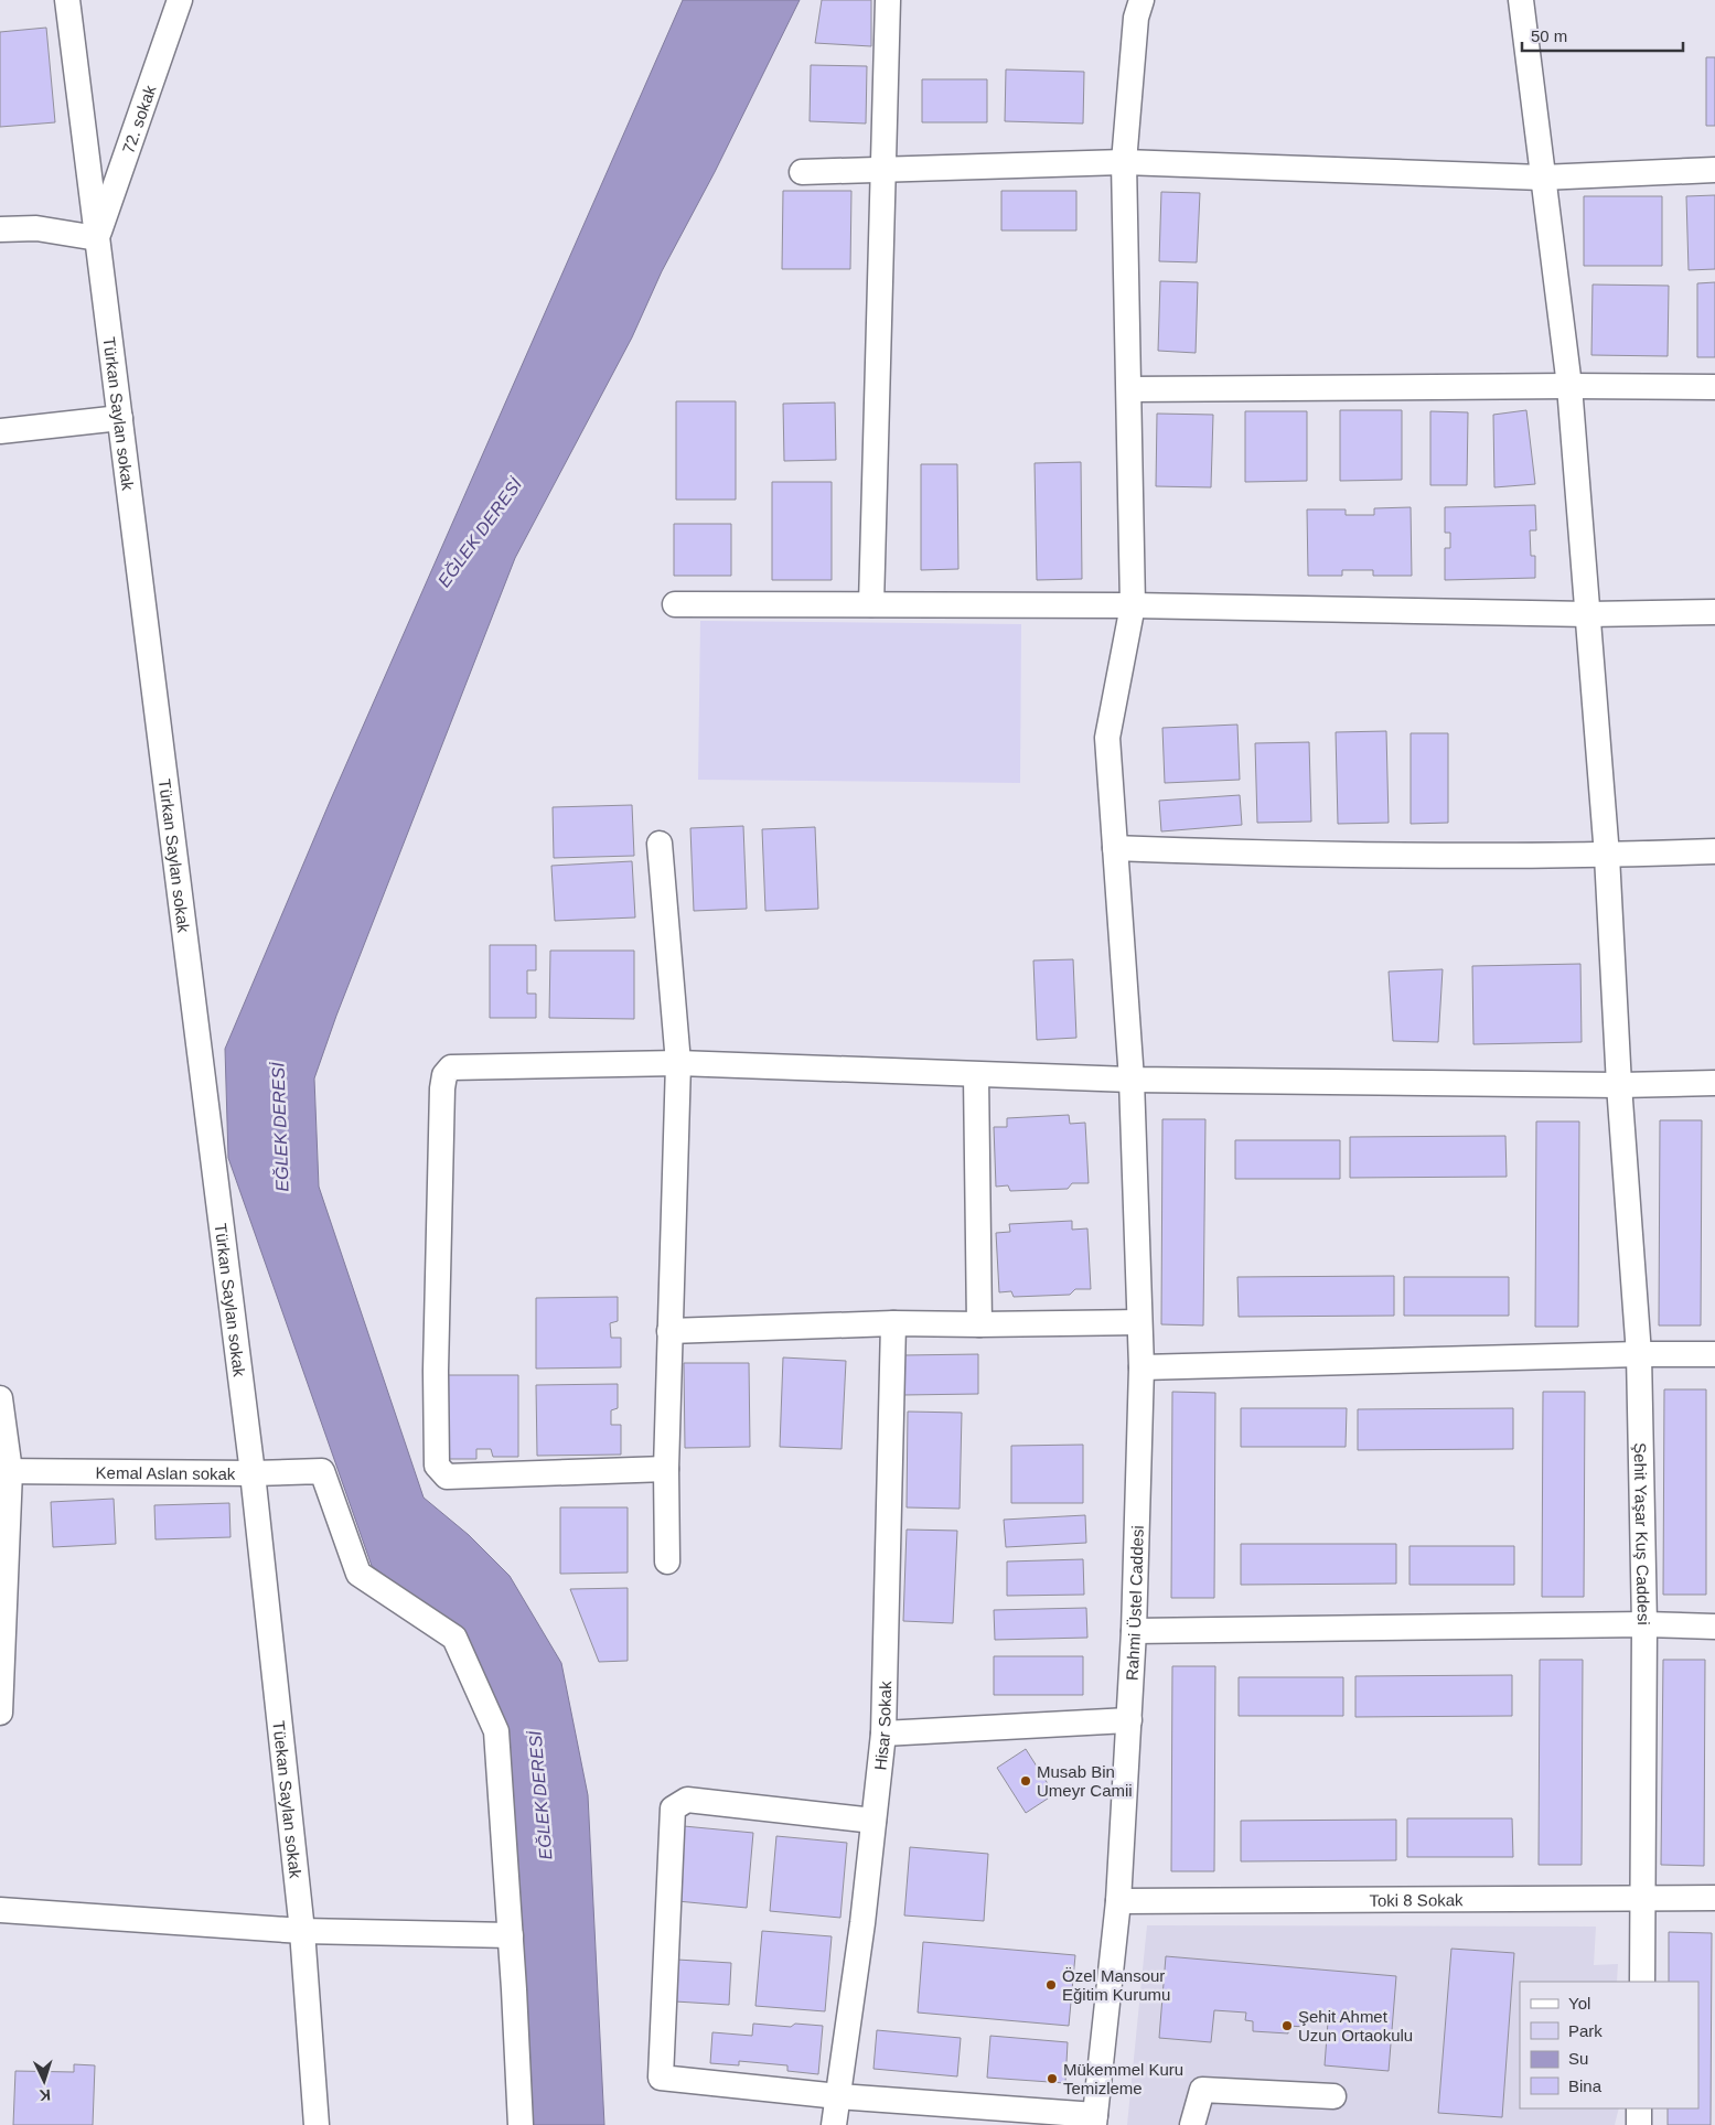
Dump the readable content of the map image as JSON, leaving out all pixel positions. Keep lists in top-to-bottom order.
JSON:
{
  "streets": {
    "street": [
      "72. sokak",
      "Türkan Saylan sokak",
      "Kemal Aslan sokak",
      "Şehit Yaşar Kuş Caddesi",
      "Rahmi Üstel Caddesi",
      "Hisar Sokak",
      "Tüekan Saylan sokak",
      "Toki 8 Sokak"
    ]
  },
  "crossings": [
    ["72. sokak", "Türkan Saylan sokak"],
    ["Türkan Saylan sokak", "Kemal Aslan sokak"],
    ["Türkan Saylan sokak", "Tüekan Saylan sokak"],
    ["Kemal Aslan sokak", "Tüekan Saylan sokak"],
    ["Şehit Yaşar Kuş Caddesi", "Toki 8 Sokak"],
    ["Rahmi Üstel Caddesi", "Toki 8 Sokak"]
  ],
  "water": ["EĞLEK DERESİ"],
  "places": [
    "Musab Bin Umeyr Camii",
    "Özel Mansour Eğitim Kurumu",
    "Şehit Ahmet Uzun Ortaokulu",
    "Mükemmel Kuru Temizleme"
  ],
  "legend": [
    "Yol",
    "Park",
    "Su",
    "Bina"
  ],
  "scale_bar": "50 m",
  "north": "bottom"
}
